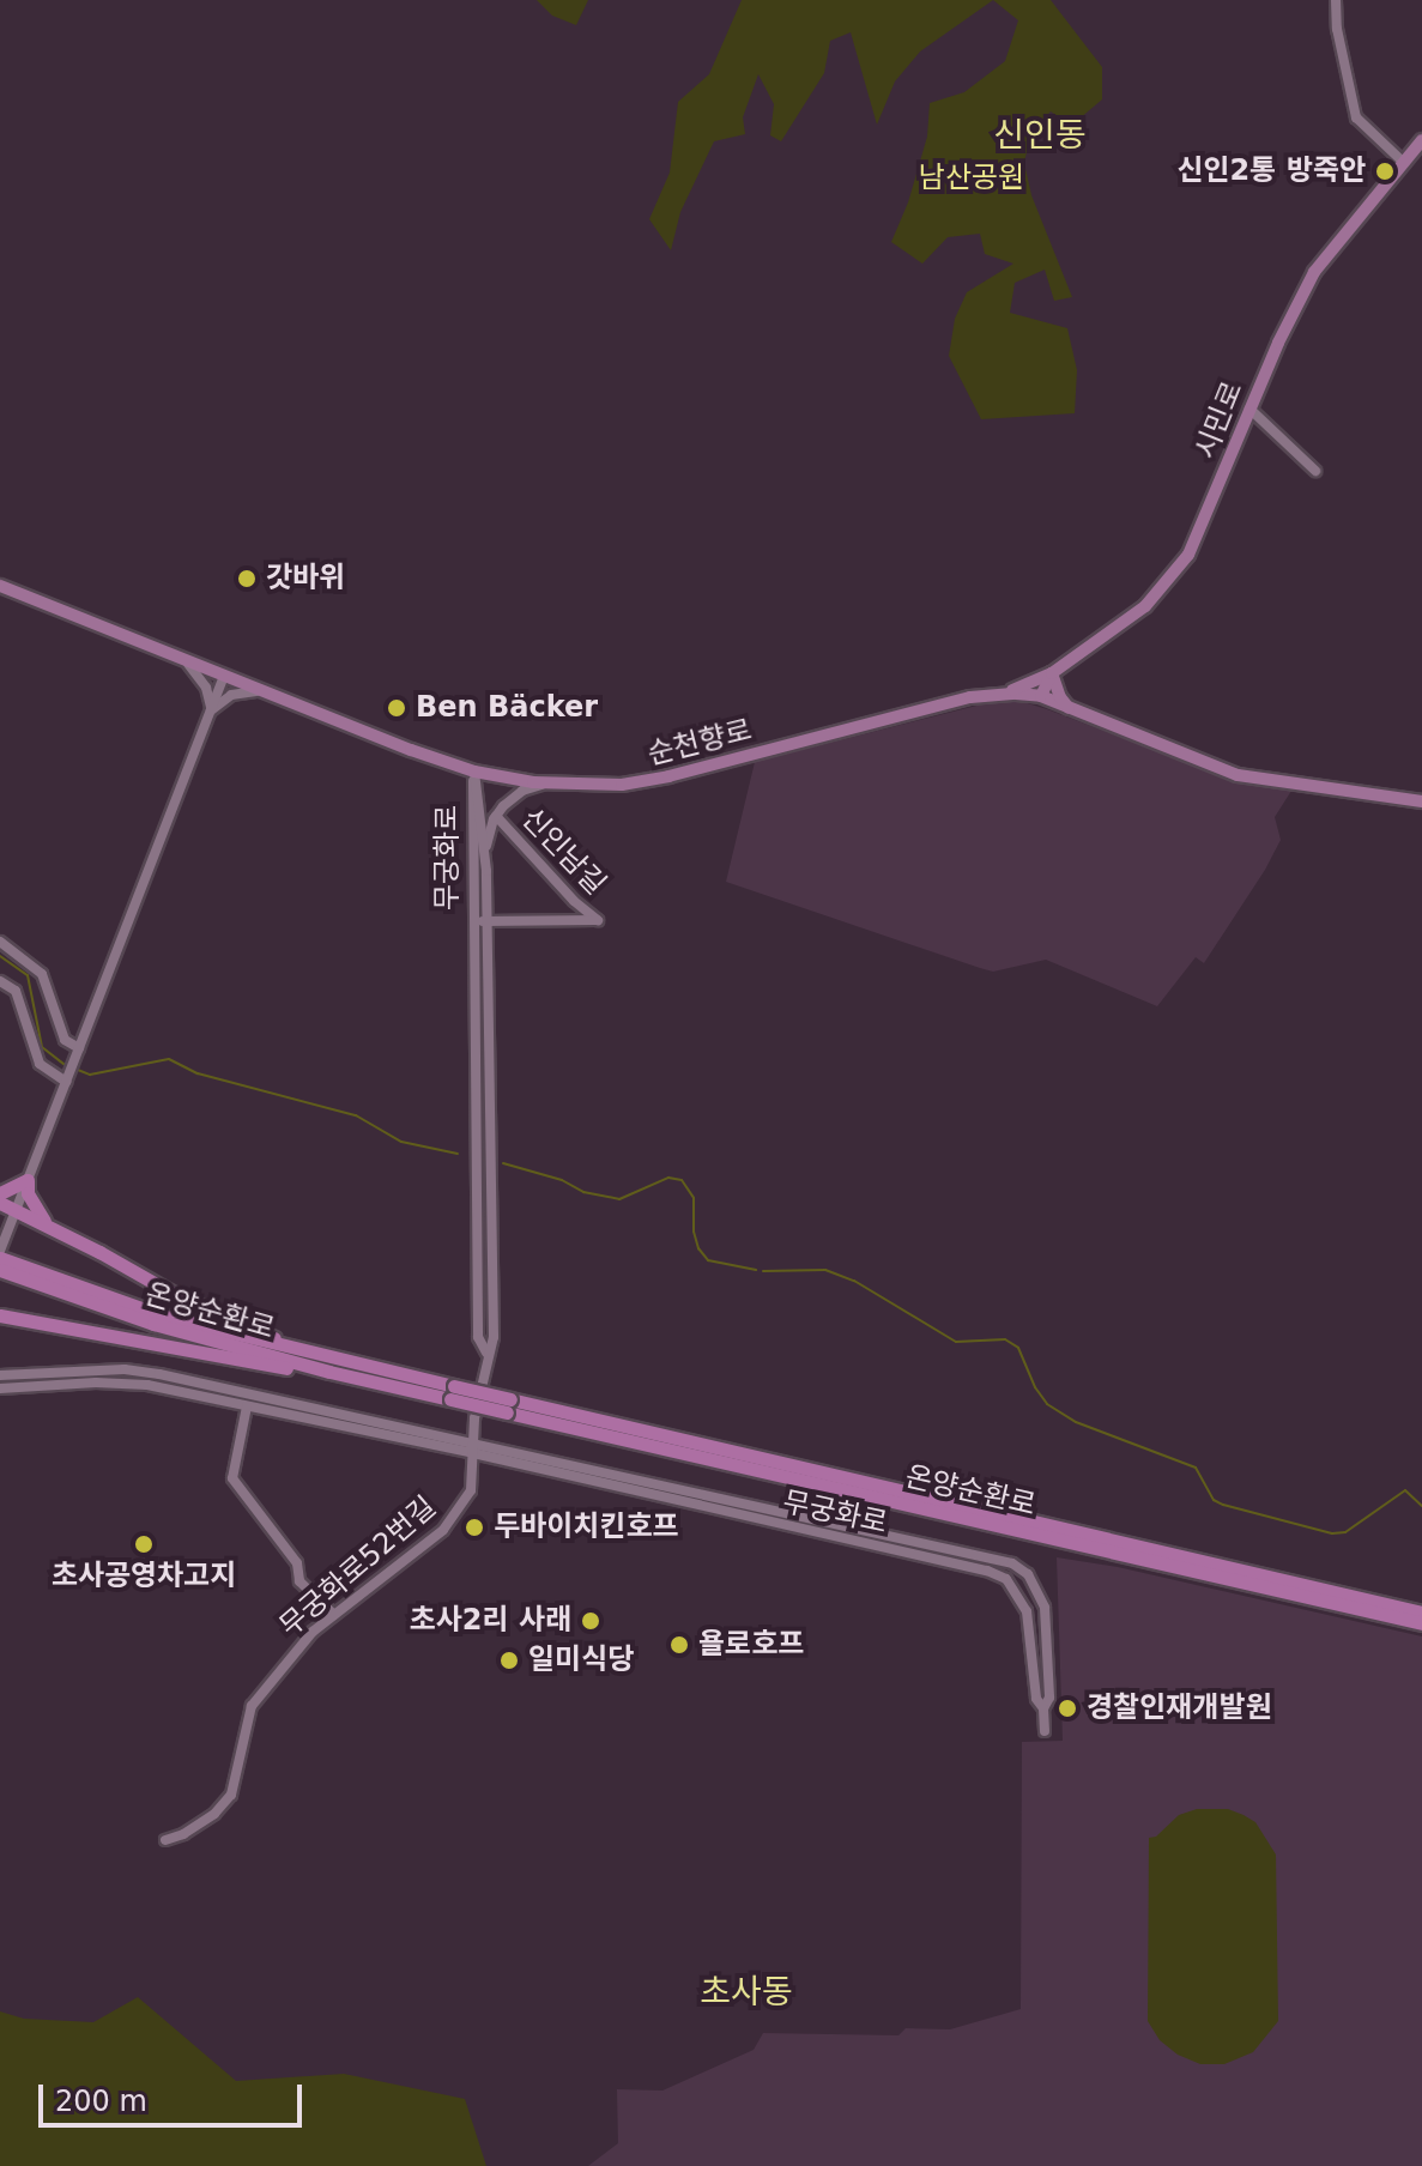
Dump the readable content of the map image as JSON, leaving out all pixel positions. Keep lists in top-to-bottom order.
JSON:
{
  "streets": {
    "highway": ["온양순환로"],
    "main road": ["시민로", "순천향로"],
    "street": ["신인남길", "무궁화로", "무궁화로52번길"]
  },
  "crossings": [
    ["시민로", "순천향로"],
    ["순천향로", "무궁화로"],
    ["신인남길", "무궁화로"],
    ["무궁화로", "무궁화로52번길"]
  ],
  "districts": ["신인동", "초사동"],
  "parks": ["남산공원"],
  "places": [
    "신인2통 방죽안",
    "갓바위",
    "Ben Bäcker",
    "두바이치킨호프",
    "초사공영차고지",
    "초사2리 사래",
    "욜로호프",
    "일미식당",
    "경찰인재개발원"
  ],
  "scale_bar": "200 m"
}
